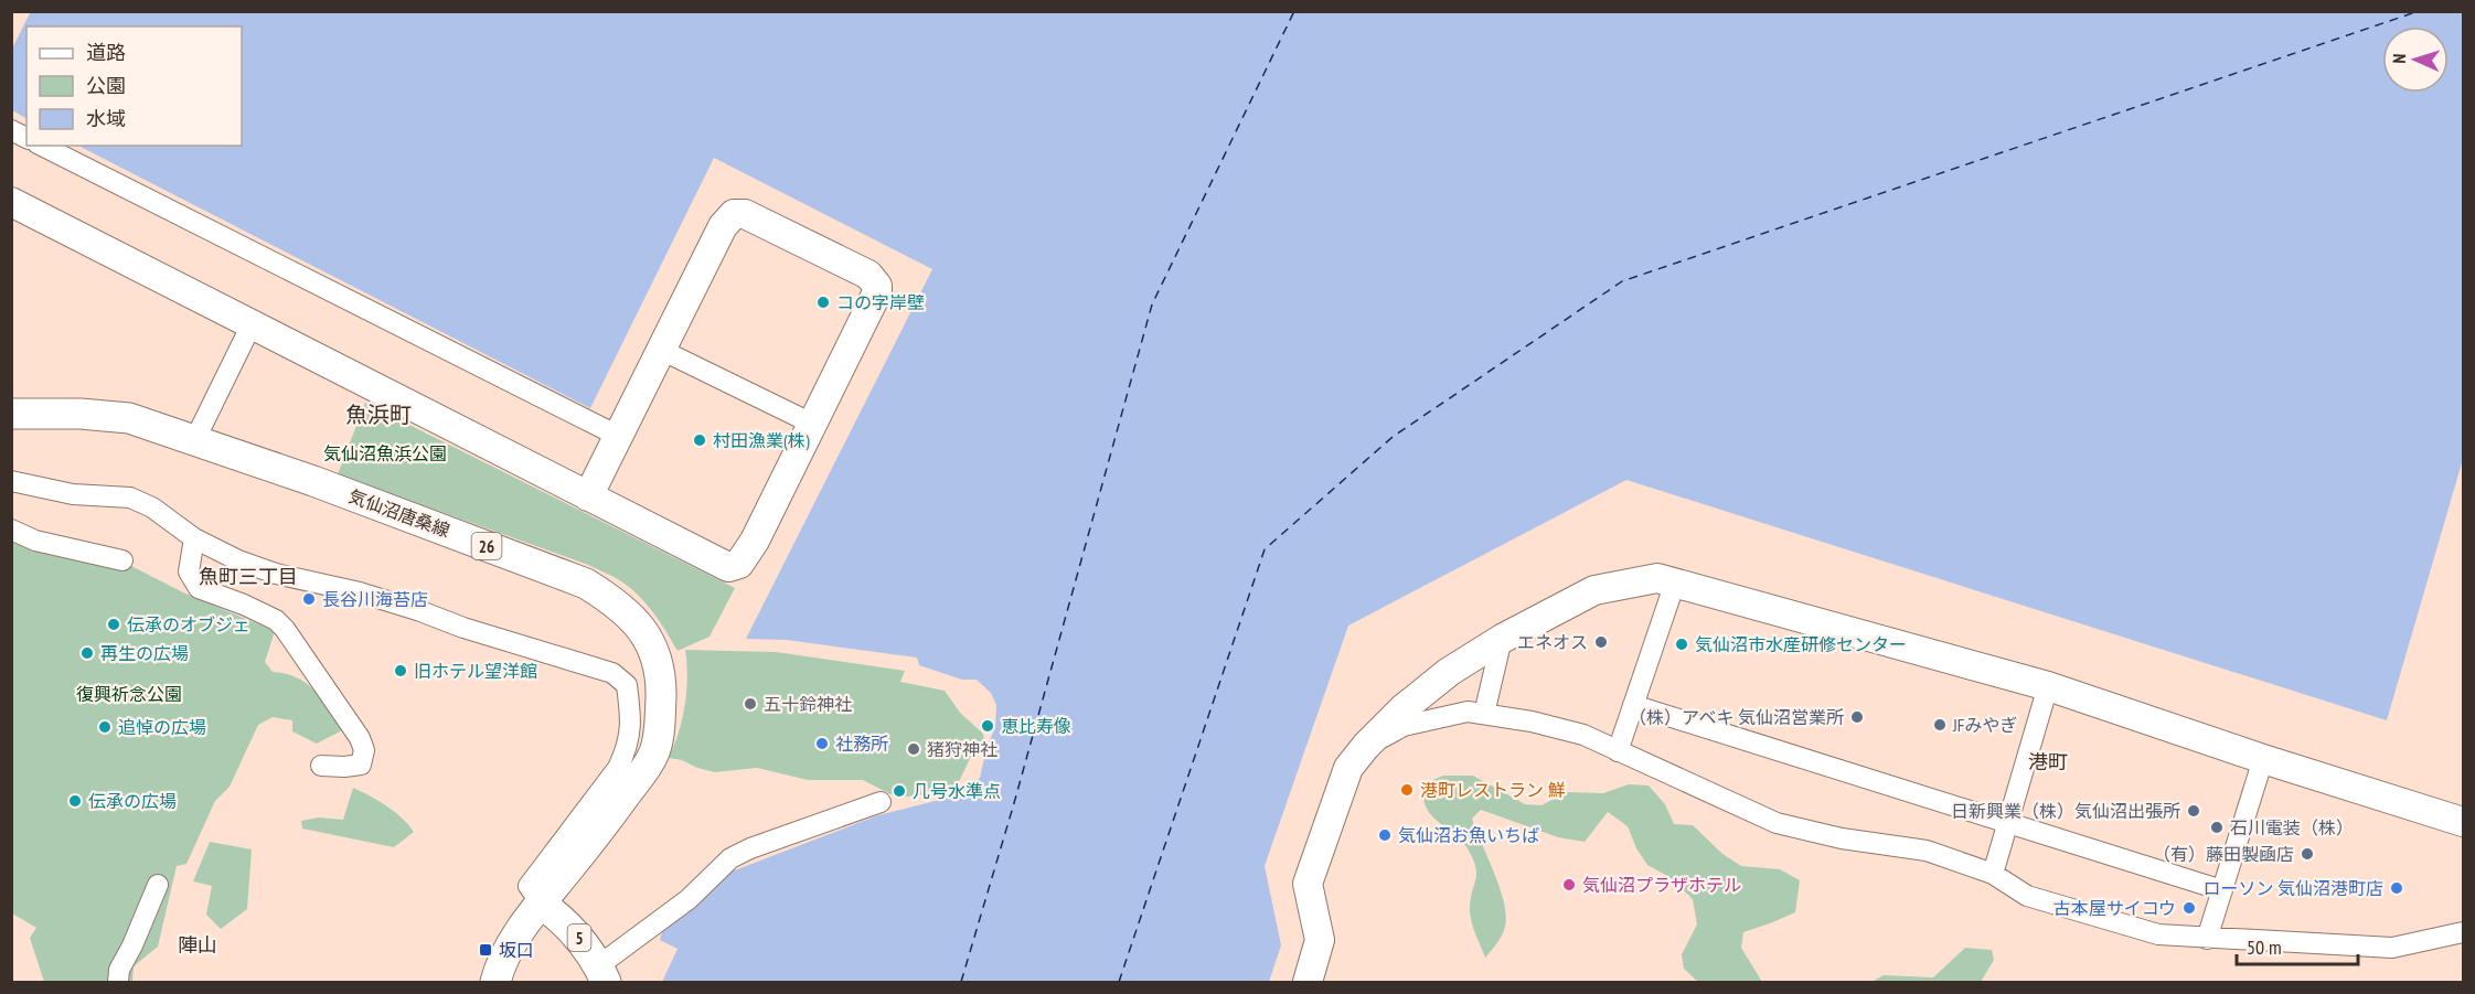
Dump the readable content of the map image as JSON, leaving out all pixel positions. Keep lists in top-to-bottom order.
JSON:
{
  "streets": {
    "main road": ["気仙沼唐桑線", "26", "5"]
  },
  "crossings": [
    ["気仙沼唐桑線", "5"]
  ],
  "districts": [
    "魚浜町",
    "魚町三丁目",
    "港町",
    "陣山"
  ],
  "parks": ["気仙沼魚浜公園", "復興祈念公園"],
  "places": {
    "other": [
      "コの字岸壁",
      "村田漁業(株)",
      "長谷川海苔店",
      "伝承のオブジェ",
      "エネオス",
      "気仙沼市水産研修センター",
      "再生の広場",
      "旧ホテル望洋館",
      "五十鈴神社",
      "（株）アベキ 気仙沼営業所",
      "JFみやぎ",
      "恵比寿像",
      "追悼の広場",
      "社務所",
      "猪狩神社",
      "港町レストラン 鮮",
      "几号水準点",
      "伝承の広場",
      "日新興業（株）気仙沼出張所",
      "石川電装（株）",
      "気仙沼お魚いちば",
      "（有）藤田製凾店",
      "気仙沼プラザホテル",
      "ローソン 気仙沼港町店",
      "古本屋サイコウ"
    ],
    "transit": ["坂口"]
  },
  "legend": ["道路", "公園", "水域"],
  "scale_bar": "50 m",
  "north": "left"
}
